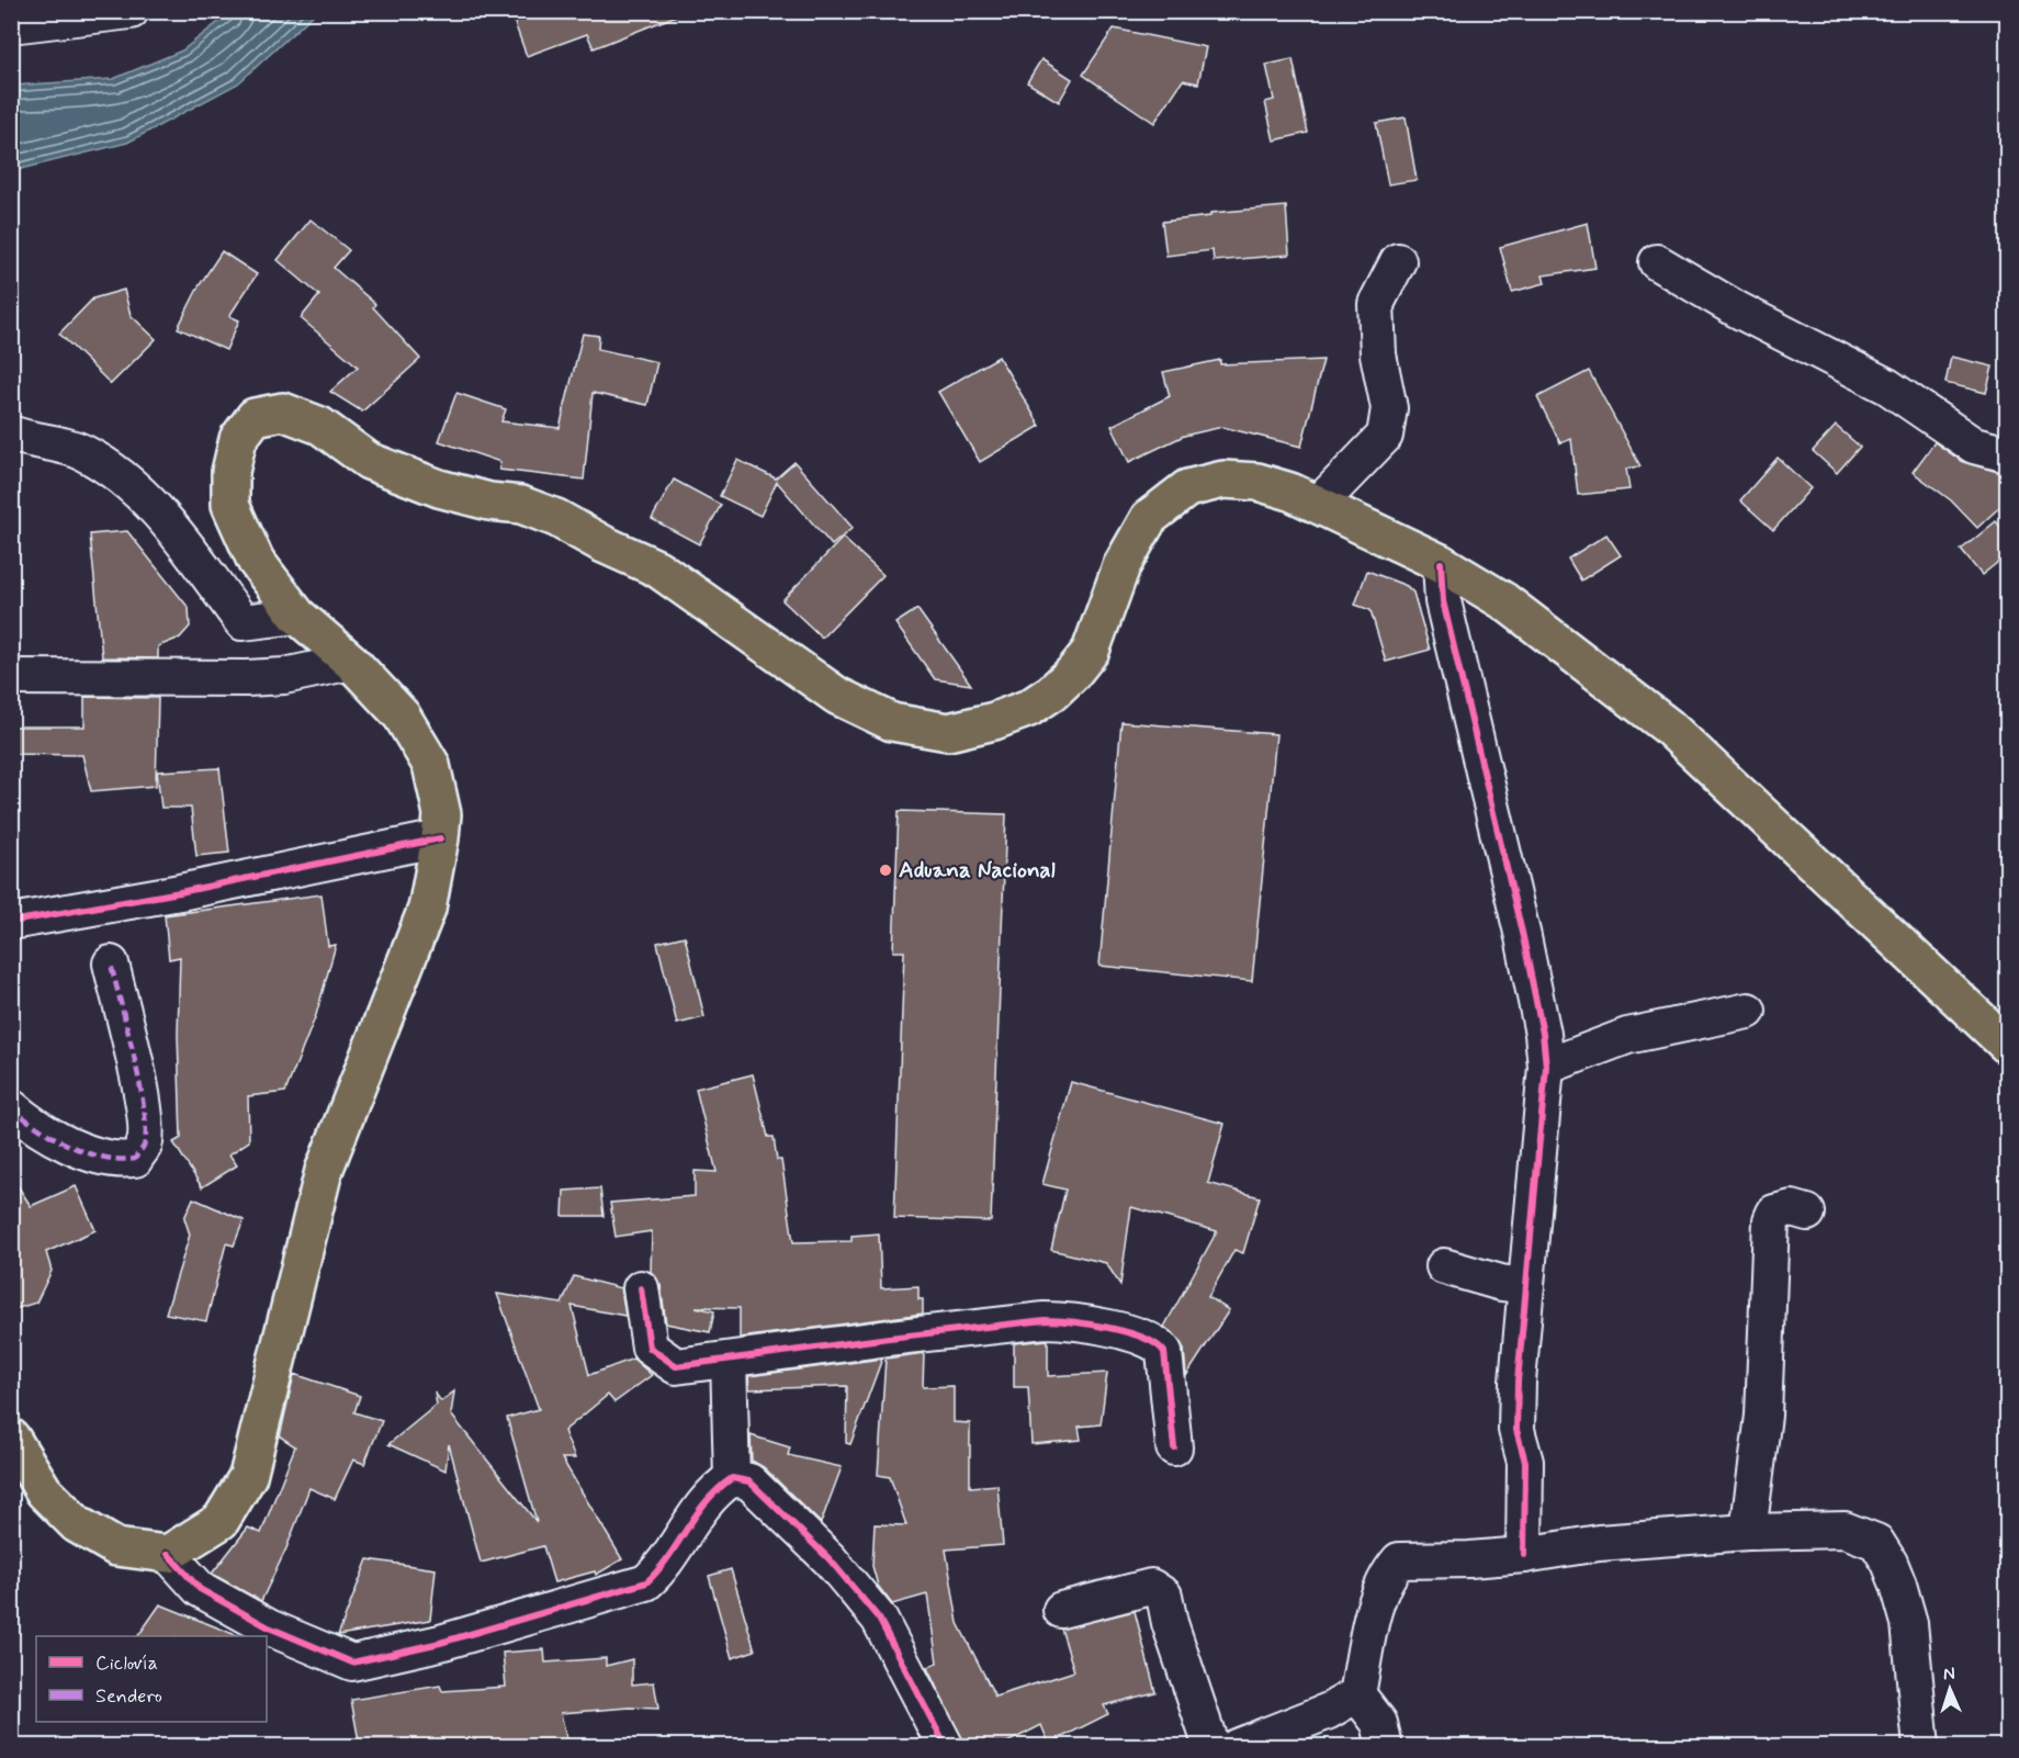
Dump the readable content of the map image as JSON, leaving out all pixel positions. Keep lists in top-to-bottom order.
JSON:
{
  "places": ["Aduana Nacional"],
  "legend": ["Ciclovía", "Sendero"],
  "north": "top"
}
